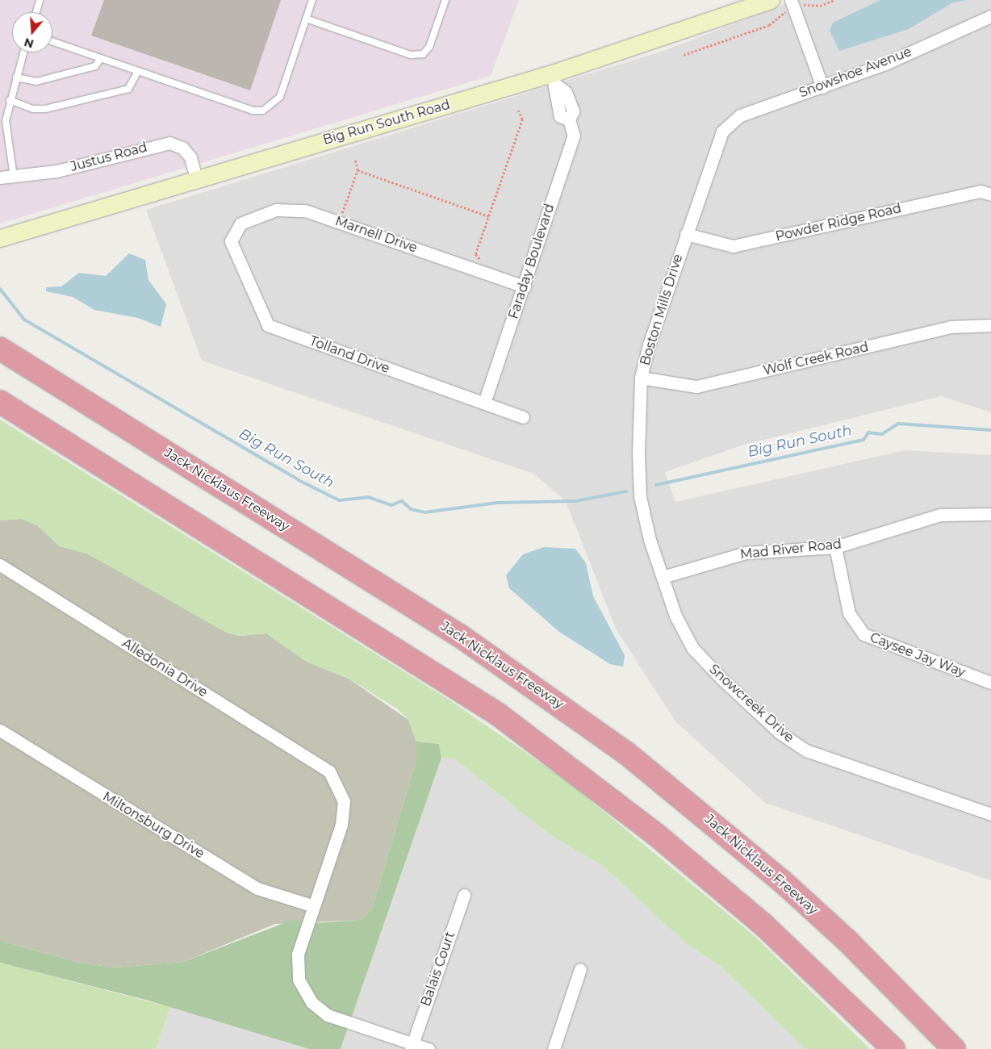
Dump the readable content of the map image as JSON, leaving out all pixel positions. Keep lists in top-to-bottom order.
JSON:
{
  "streets": {
    "highway": ["Jack Nicklaus Freeway"],
    "street": [
      "Snowshoe Avenue",
      "Big Run South Road",
      "Justus Road",
      "Powder Ridge Road",
      "Marnell Drive",
      "Faraday Boulevard",
      "Boston Mills Drive",
      "Tolland Drive",
      "Wolf Creek Road",
      "Mad River Road",
      "Caysee Jay Way",
      "Alledonia Drive",
      "Snowcreek Drive",
      "Miltonsburg Drive",
      "Balais Court"
    ]
  },
  "crossings": [
    ["Snowshoe Avenue", "Boston Mills Drive"],
    ["Big Run South Road", "Justus Road"],
    ["Big Run South Road", "Faraday Boulevard"],
    ["Powder Ridge Road", "Boston Mills Drive"],
    ["Marnell Drive", "Faraday Boulevard"],
    ["Marnell Drive", "Tolland Drive"],
    ["Faraday Boulevard", "Tolland Drive"],
    ["Boston Mills Drive", "Wolf Creek Road"],
    ["Boston Mills Drive", "Snowcreek Drive"],
    ["Mad River Road", "Caysee Jay Way"],
    ["Mad River Road", "Snowcreek Drive"],
    ["Alledonia Drive", "Miltonsburg Drive"]
  ],
  "water": ["Big Run South"],
  "north": "bottom"
}
